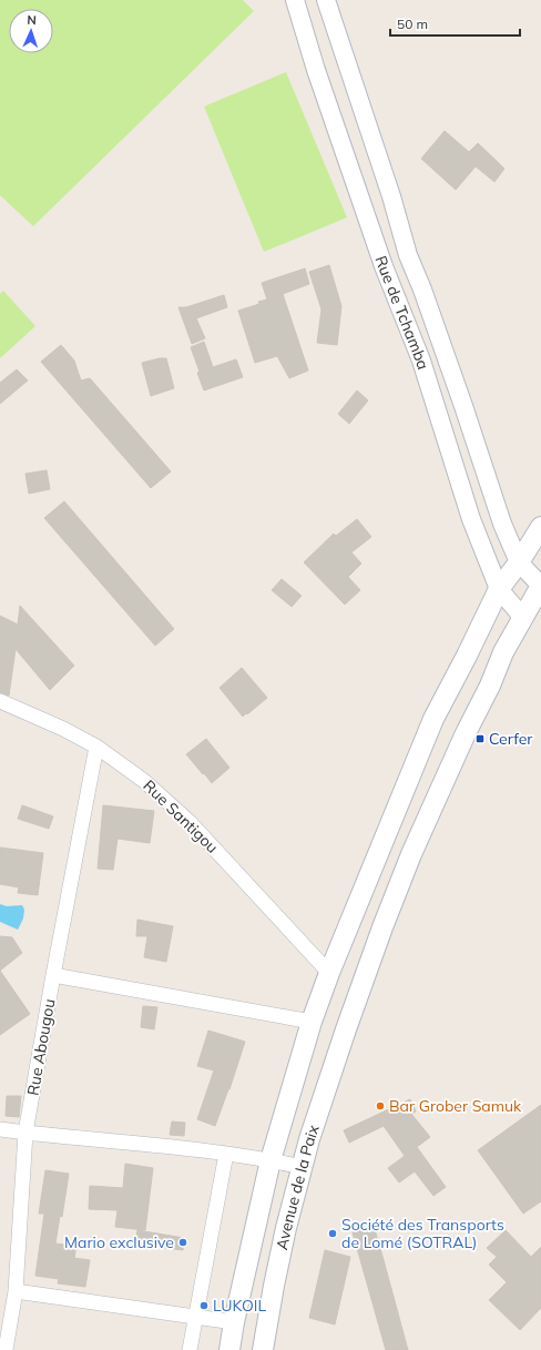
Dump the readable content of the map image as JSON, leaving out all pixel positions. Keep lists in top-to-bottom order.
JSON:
{
  "streets": {
    "main road": ["Avenue de la Paix"],
    "street": ["Rue de Tchamba", "Rue Santigou", "Rue Abougou"]
  },
  "crossings": [
    ["Rue de Tchamba", "Avenue de la Paix"],
    ["Rue Santigou", "Rue Abougou"]
  ],
  "places": {
    "transit": ["Cerfer"],
    "other": [
      "Bar Grober Samuk",
      "Société des Transports de Lomé (SOTRAL)",
      "Mario exclusive",
      "LUKOIL"
    ]
  },
  "scale_bar": "50 m",
  "north": "top"
}
